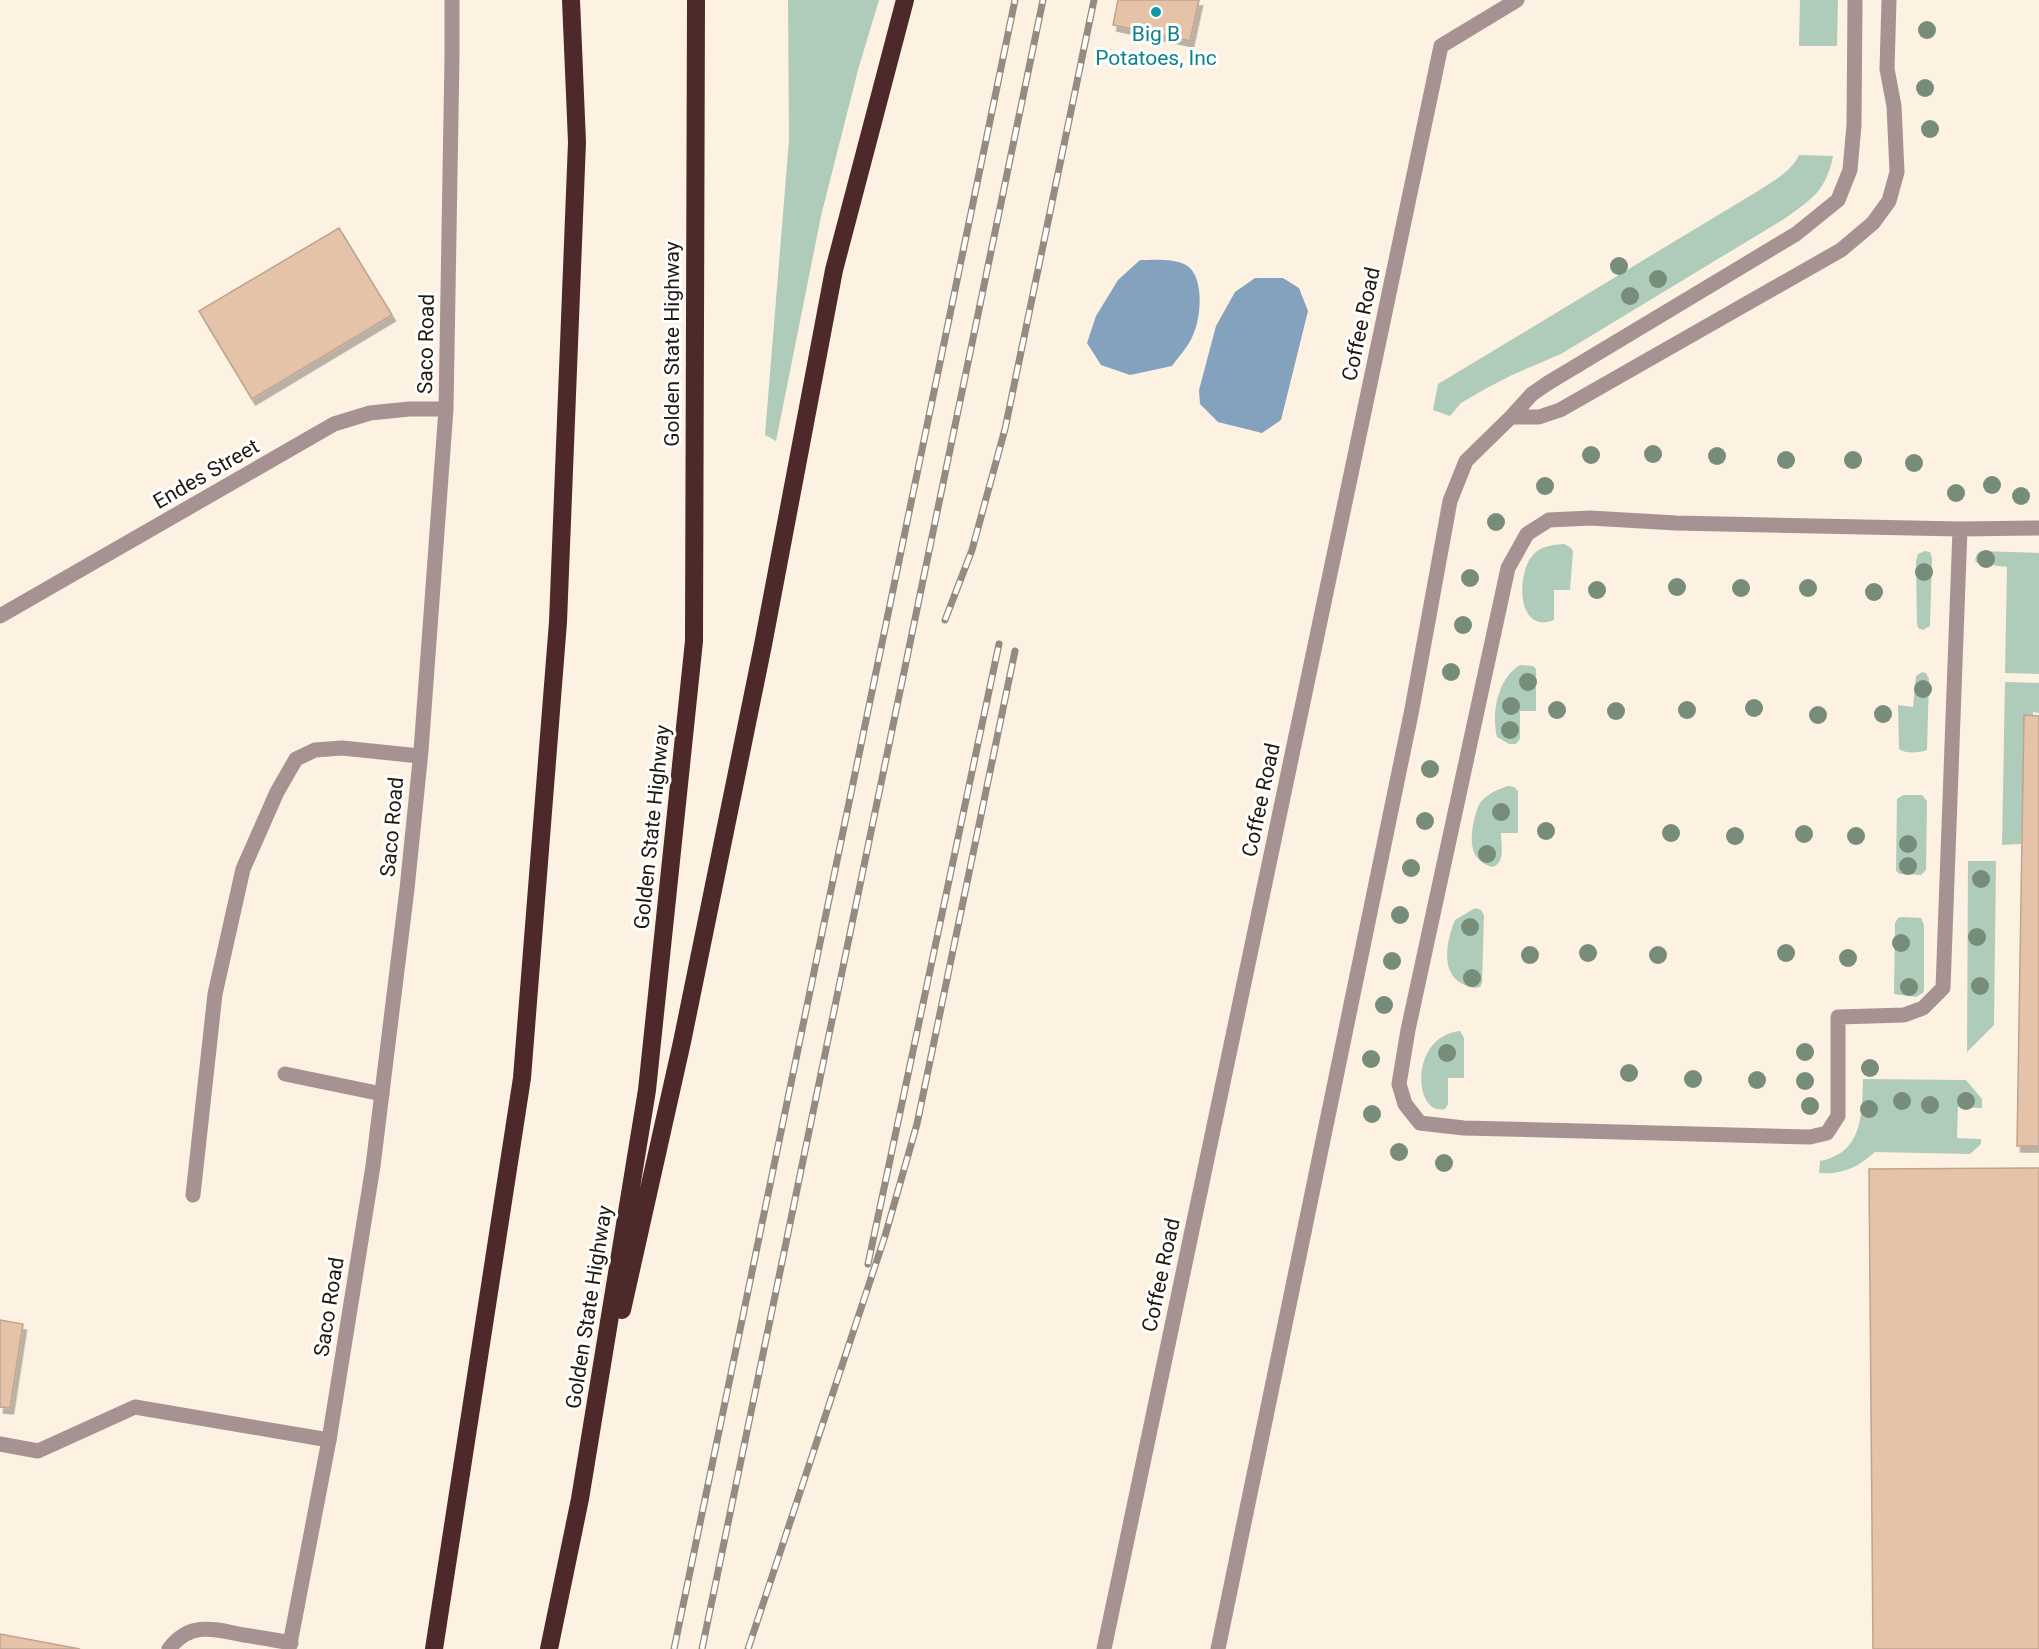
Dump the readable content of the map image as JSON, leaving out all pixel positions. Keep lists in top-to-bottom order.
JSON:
{
  "streets": {
    "highway": ["Golden State Highway"],
    "street": ["Coffee Road", "Saco Road", "Endes Street"]
  },
  "crossings": [
    ["Saco Road", "Endes Street"]
  ],
  "places": ["Big B Potatoes, Inc"]
}
